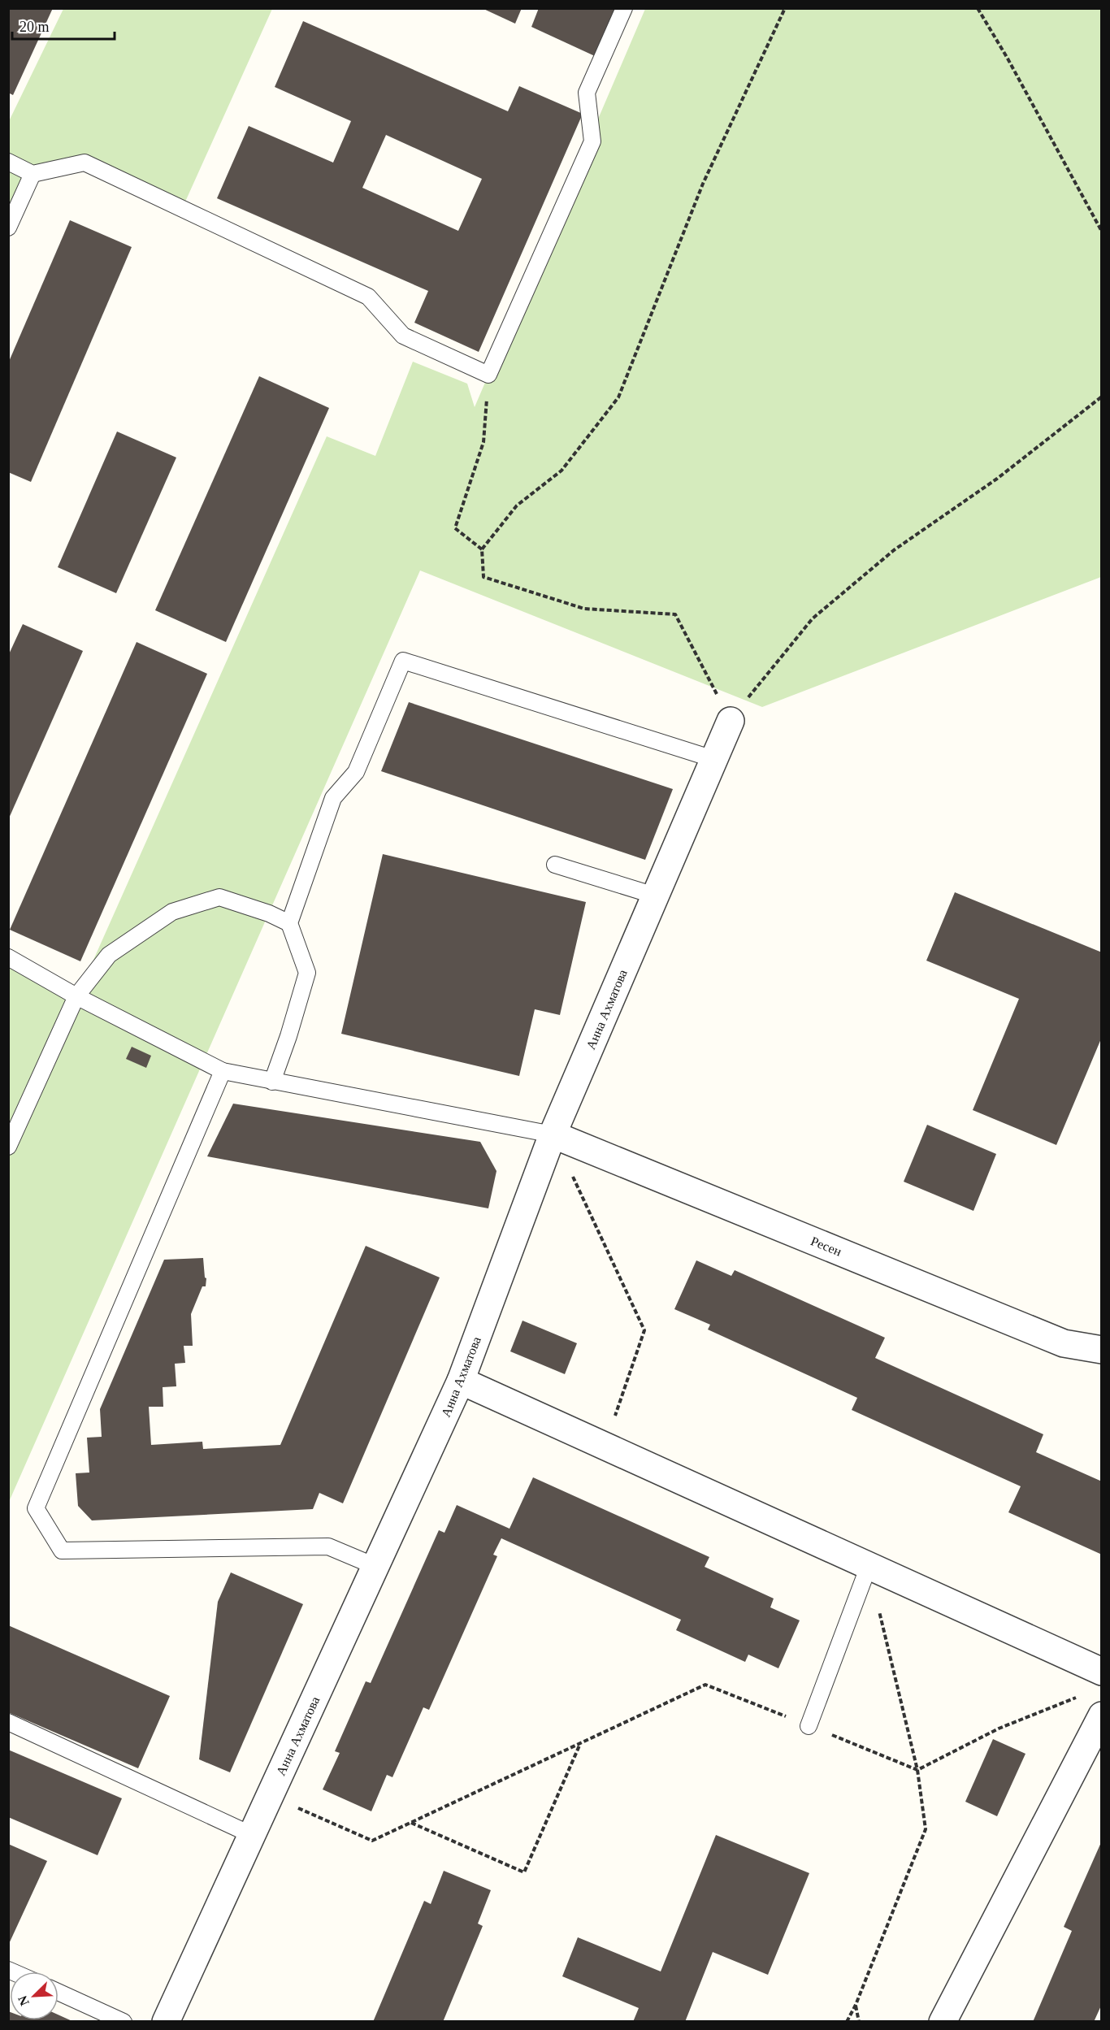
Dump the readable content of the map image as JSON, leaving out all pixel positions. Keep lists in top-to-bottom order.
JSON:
{
  "streets": {
    "street": ["Анна Ахматова", "Ресен"]
  },
  "crossings": [
    ["Анна Ахматова", "Ресен"]
  ],
  "scale_bar": "20 m",
  "north": "bottom left"
}
